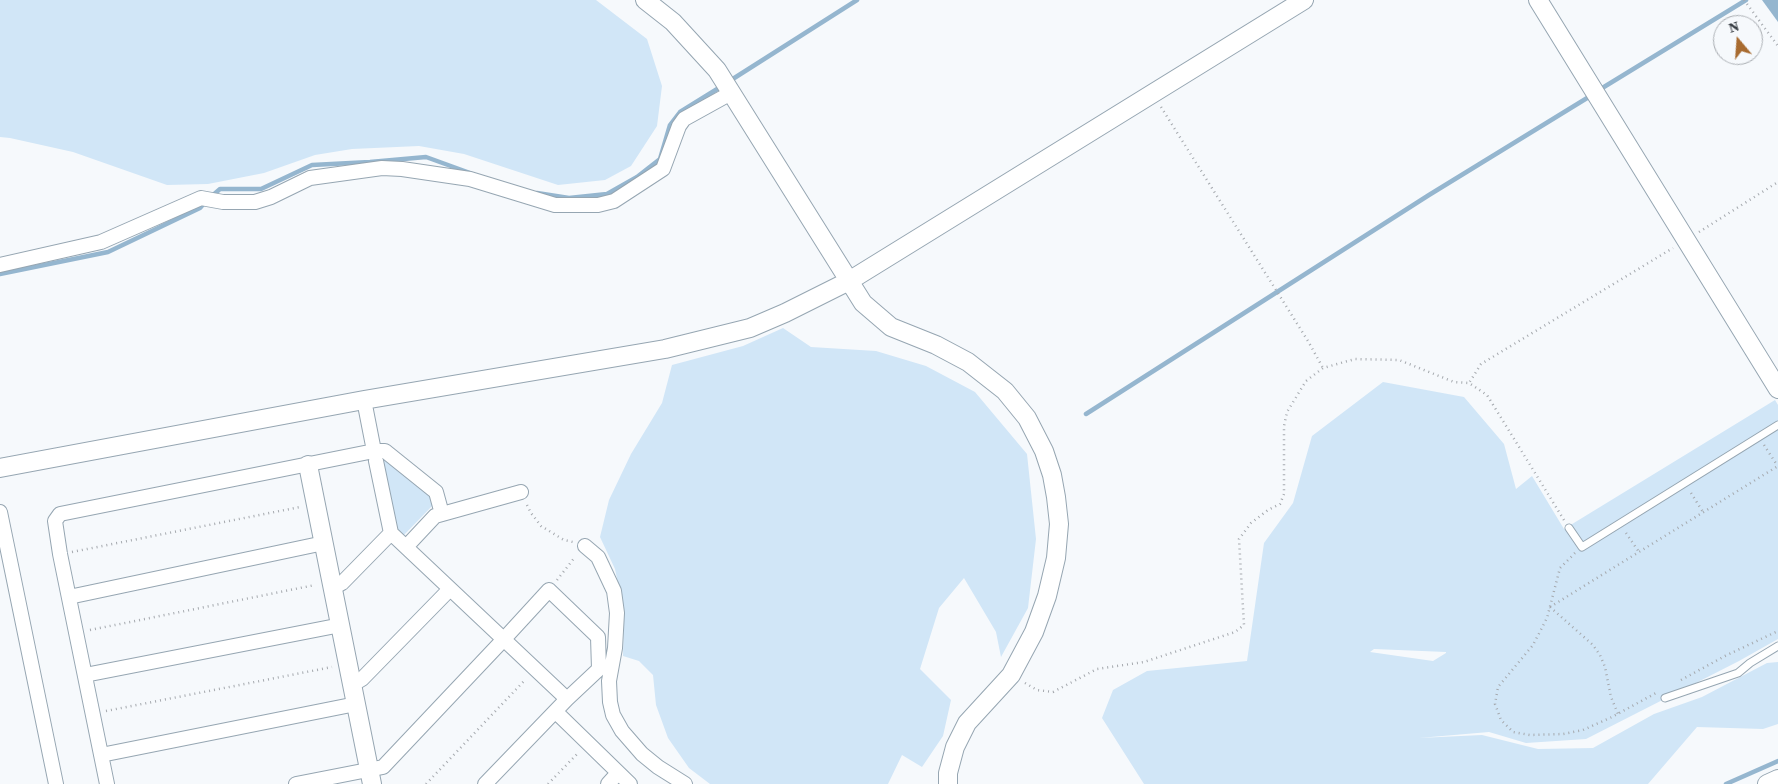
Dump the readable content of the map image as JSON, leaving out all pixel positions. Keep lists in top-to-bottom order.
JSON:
{
  "north": "top"
}
